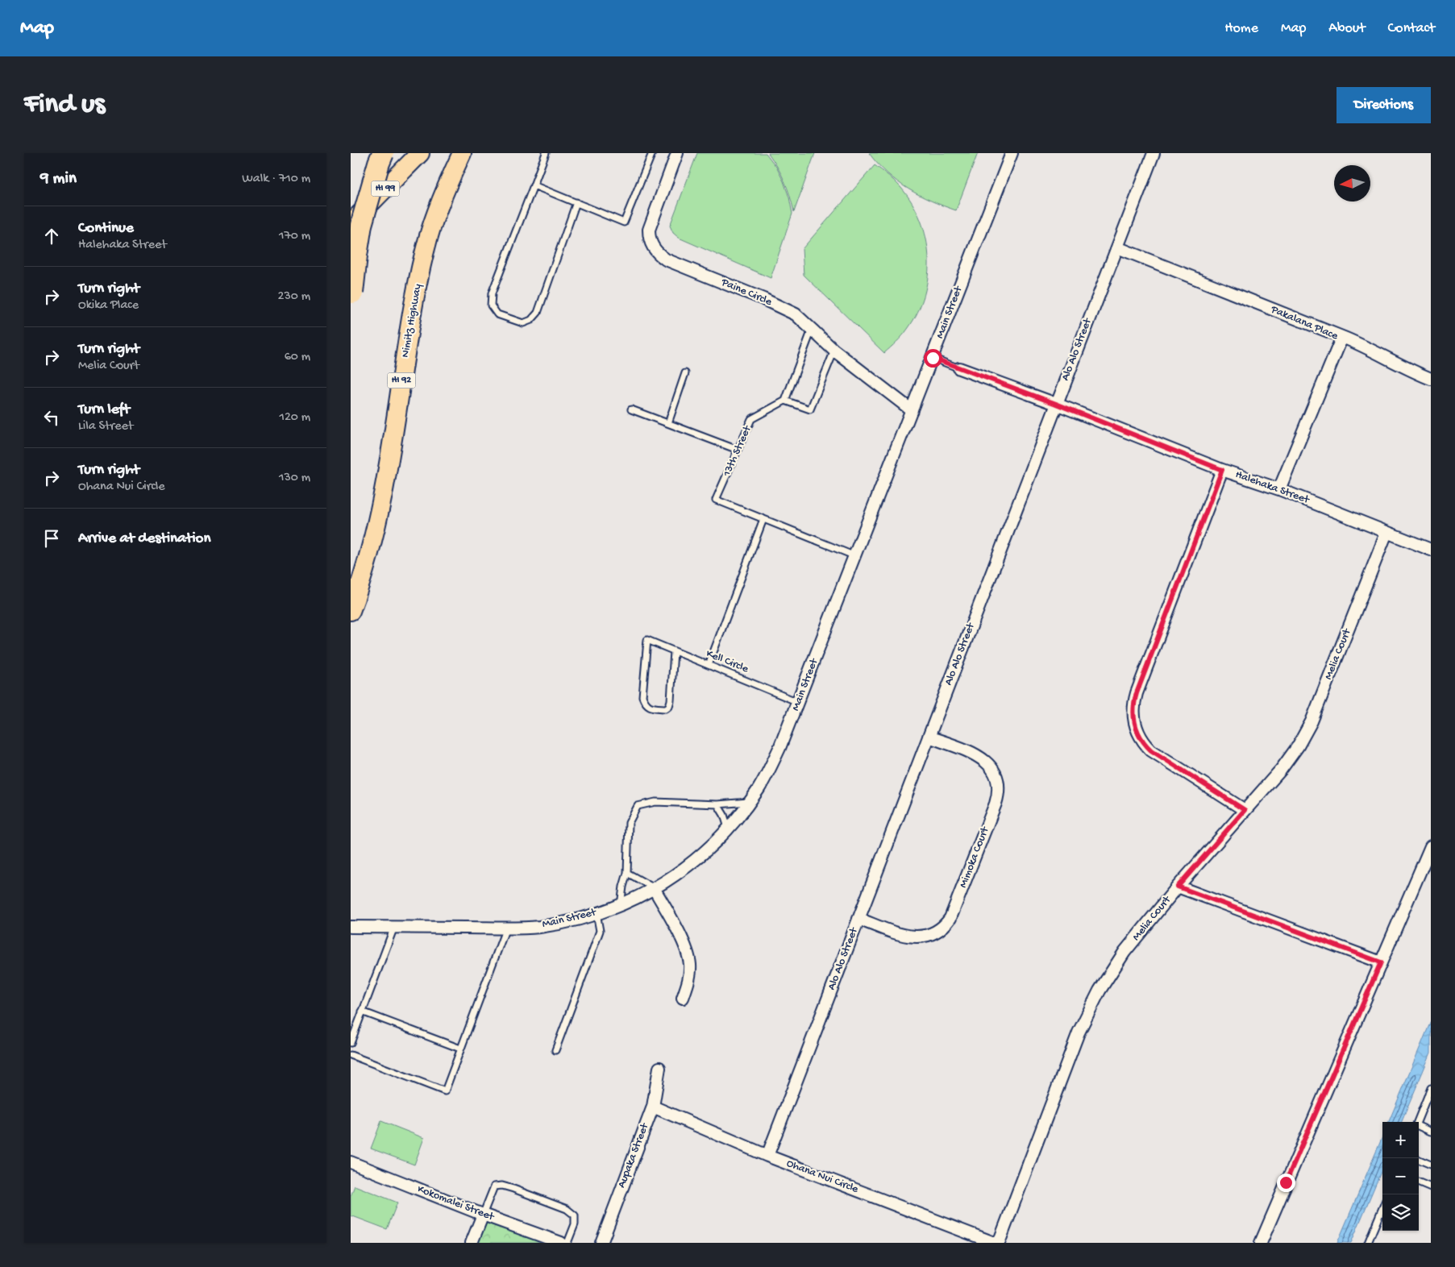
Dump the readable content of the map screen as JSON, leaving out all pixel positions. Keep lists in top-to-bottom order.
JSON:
{
  "streets": {
    "main road": ["HI 99", "Nimitz Highway", "HI 92"],
    "street": [
      "Paine Circle",
      "Main Street",
      "Pakalana Place",
      "Alo Alo Street",
      "Halehaka Street",
      "Melia Court",
      "Mimoka Court",
      "Aupaka Street",
      "Ohana Nui Circle",
      "Kokomalei Street"
    ],
    "lane": ["13th Street", "Kell Circle"]
  },
  "crossings": [
    ["Paine Circle", "Main Street"],
    ["Main Street", "Halehaka Street"],
    ["Main Street", "Kell Circle"],
    ["Pakalana Place", "Alo Alo Street"],
    ["Pakalana Place", "Halehaka Street"],
    ["Alo Alo Street", "Halehaka Street"],
    ["Alo Alo Street", "Mimoka Court"],
    ["Alo Alo Street", "Ohana Nui Circle"],
    ["Halehaka Street", "Melia Court"],
    ["Aupaka Street", "Ohana Nui Circle"]
  ],
  "north": "left",
  "page": {
    "header": "Map",
    "nav": [
      "Home",
      "Map",
      "About",
      "Contact"
    ],
    "buttons": "Directions",
    "title": "Find us",
    "heading": ["9 min", "Walk · 710 m"],
    "list": [
      ["Continue", "Halehaka Street", "170 m"],
      ["Turn right", "Okika Place", "230 m"],
      ["Turn right", "Melia Court", "60 m"],
      ["Turn left", "Lila Street", "120 m"],
      ["Turn right", "Ohana Nui Circle", "130 m"],
      "Arrive at destination"
    ],
    "map_buttons": ["+", "−"]
  }
}
